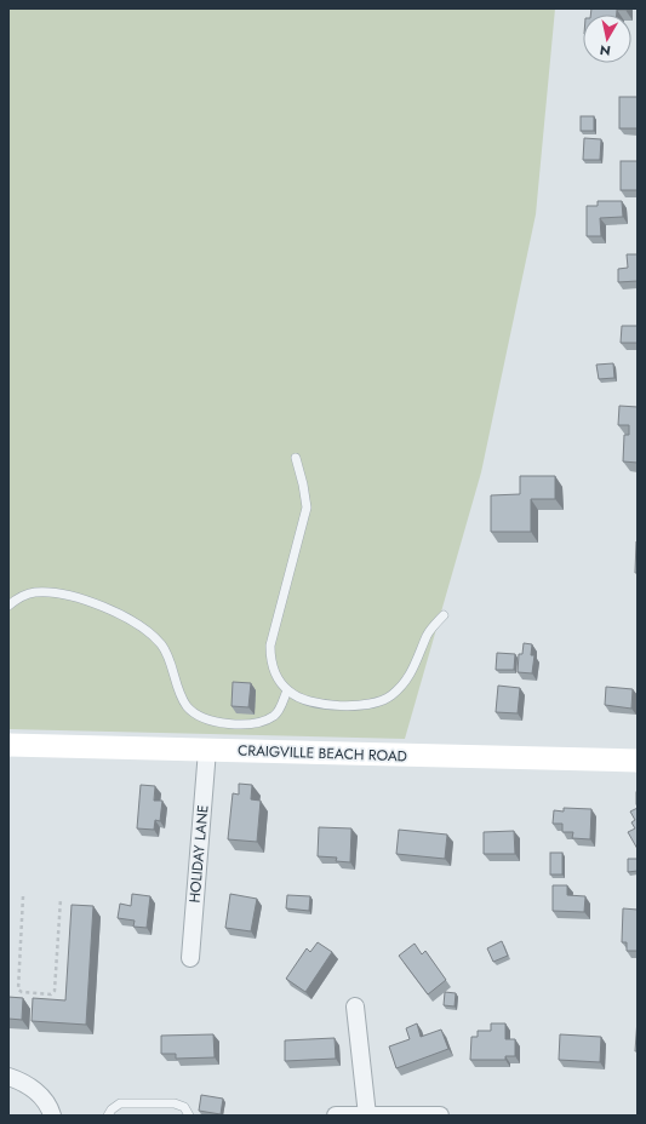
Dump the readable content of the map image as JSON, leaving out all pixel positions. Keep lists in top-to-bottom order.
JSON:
{
  "streets": {
    "main road": ["CRAIGVILLE BEACH ROAD"],
    "street": ["HOLIDAY LANE"]
  },
  "crossings": [
    ["CRAIGVILLE BEACH ROAD", "HOLIDAY LANE"]
  ],
  "north": "bottom"
}
